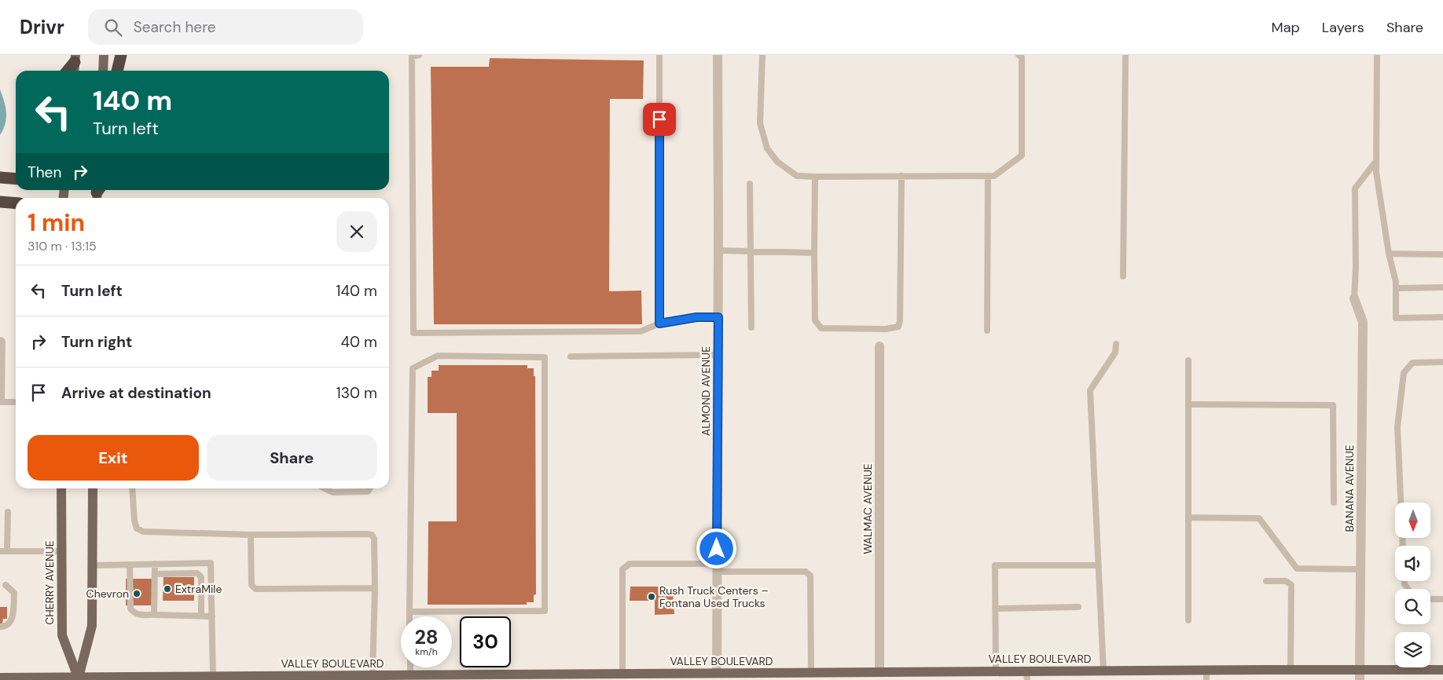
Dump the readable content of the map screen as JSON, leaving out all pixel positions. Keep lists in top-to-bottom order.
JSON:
{
  "streets": {
    "main road": ["CHERRY AVENUE", "VALLEY BOULEVARD"],
    "street": ["ALMOND AVENUE", "BANANA AVENUE", "WALMAC AVENUE"]
  },
  "crossings": [
    ["ALMOND AVENUE", "VALLEY BOULEVARD"],
    ["BANANA AVENUE", "VALLEY BOULEVARD"],
    ["WALMAC AVENUE", "VALLEY BOULEVARD"],
    ["CHERRY AVENUE", "VALLEY BOULEVARD"]
  ],
  "places": ["ExtraMile", "Chevron", "Rush Truck Centers – Fontana Used Trucks"],
  "north": "bottom",
  "page": {
    "header": "Drivr",
    "search": "Search here",
    "nav": ["Map", "Layers", "Share"],
    "turn": ["140 m", "Turn left"],
    "then": "Then",
    "heading": ["1 min", "310 m · 13:15"],
    "list": [
      {
        "name": "Turn left",
        "value": "140 m"
      },
      {
        "name": "Turn right",
        "value": "40 m"
      },
      {
        "name": "Arrive at destination",
        "value": "130 m"
      }
    ],
    "buttons": ["Exit", "Share"],
    "speed": "28 km/h",
    "limit": "30"
  }
}
